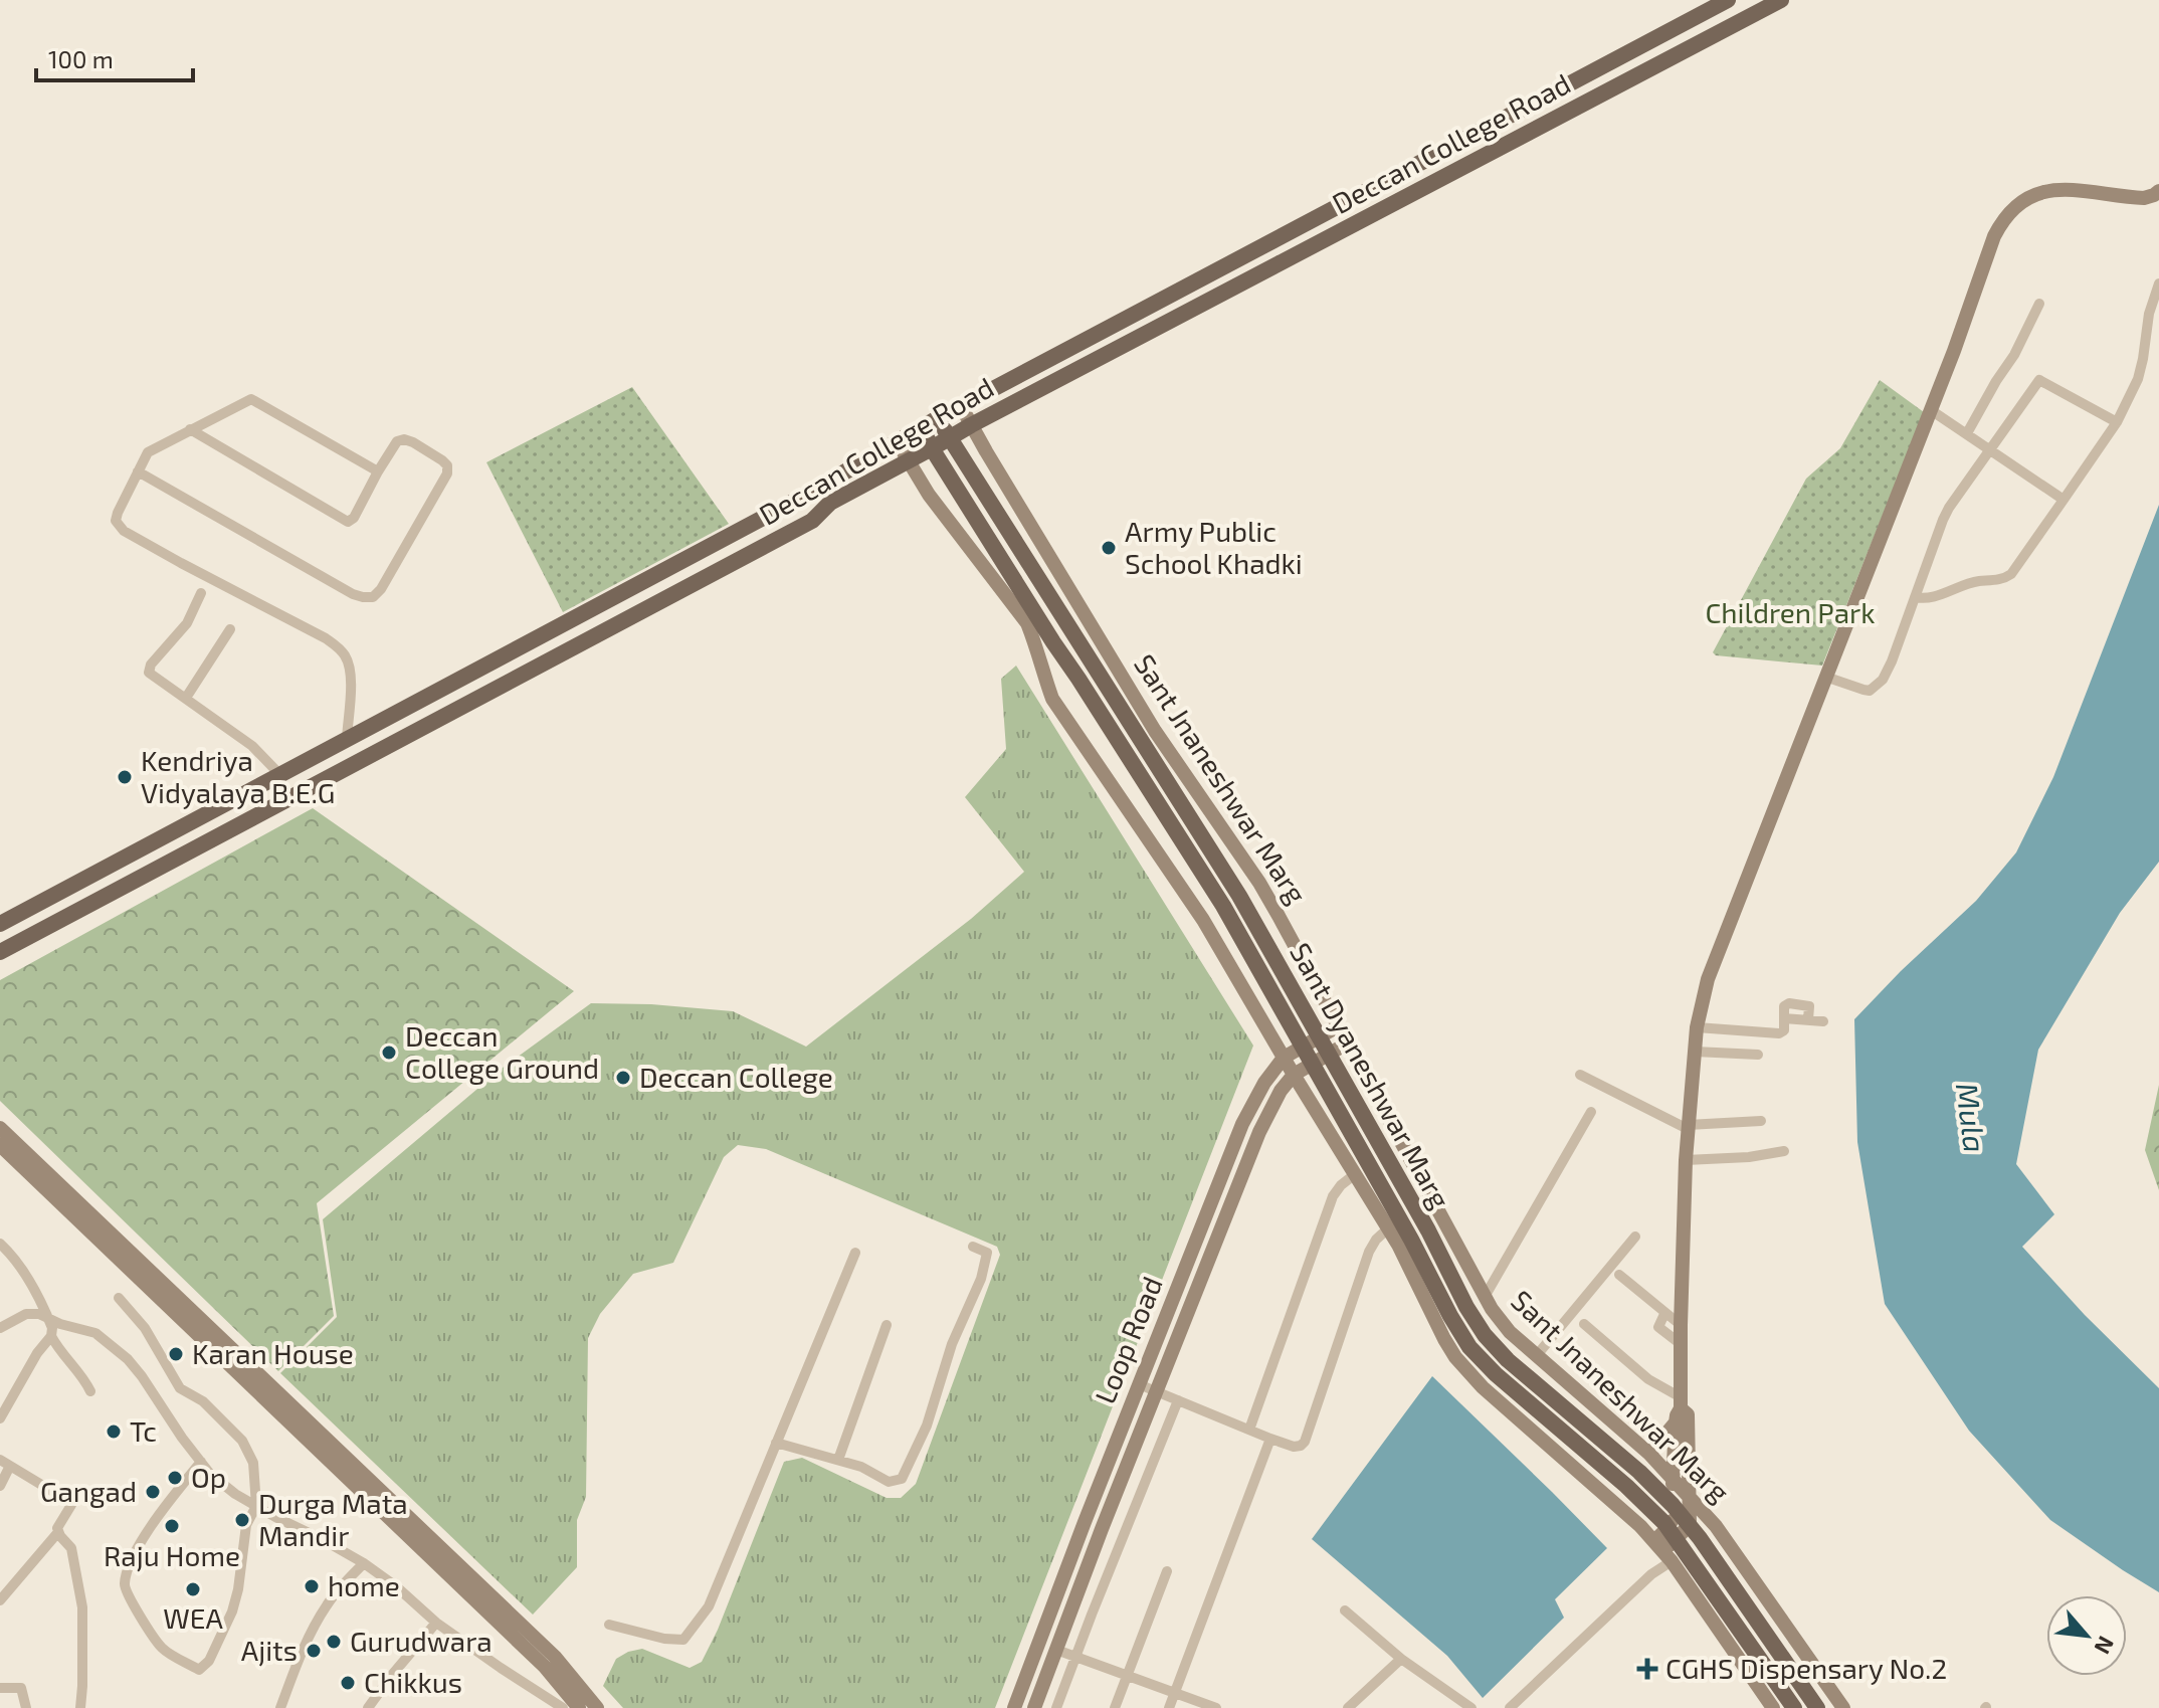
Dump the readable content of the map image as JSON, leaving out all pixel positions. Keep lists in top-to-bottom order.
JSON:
{
  "streets": {
    "main road": ["Deccan College Road", "Sant Dyaneshwar Marg"],
    "street": ["Sant Jnaneshwar Marg", "Loop Road"]
  },
  "crossings": [
    ["Deccan College Road", "Sant Jnaneshwar Marg"],
    ["Deccan College Road", "Sant Dyaneshwar Marg"],
    ["Sant Jnaneshwar Marg", "Loop Road"],
    ["Sant Dyaneshwar Marg", "Loop Road"]
  ],
  "water": ["Mula"],
  "parks": ["Children Park"],
  "places": {
    "other": [
      "Army Public School Khadki",
      "Kendriya Vidyalaya B.E.G",
      "Deccan College Ground",
      "Deccan College",
      "Karan House",
      "Tc",
      "Op",
      "Gangad",
      "Durga Mata Mandir",
      "Raju Home",
      "home",
      "WEA",
      "Gurudwara",
      "Ajits",
      "Chikkus"
    ],
    "health": ["CGHS Dispensary No.2"]
  },
  "scale_bar": "100 m",
  "north": "bottom right"
}
